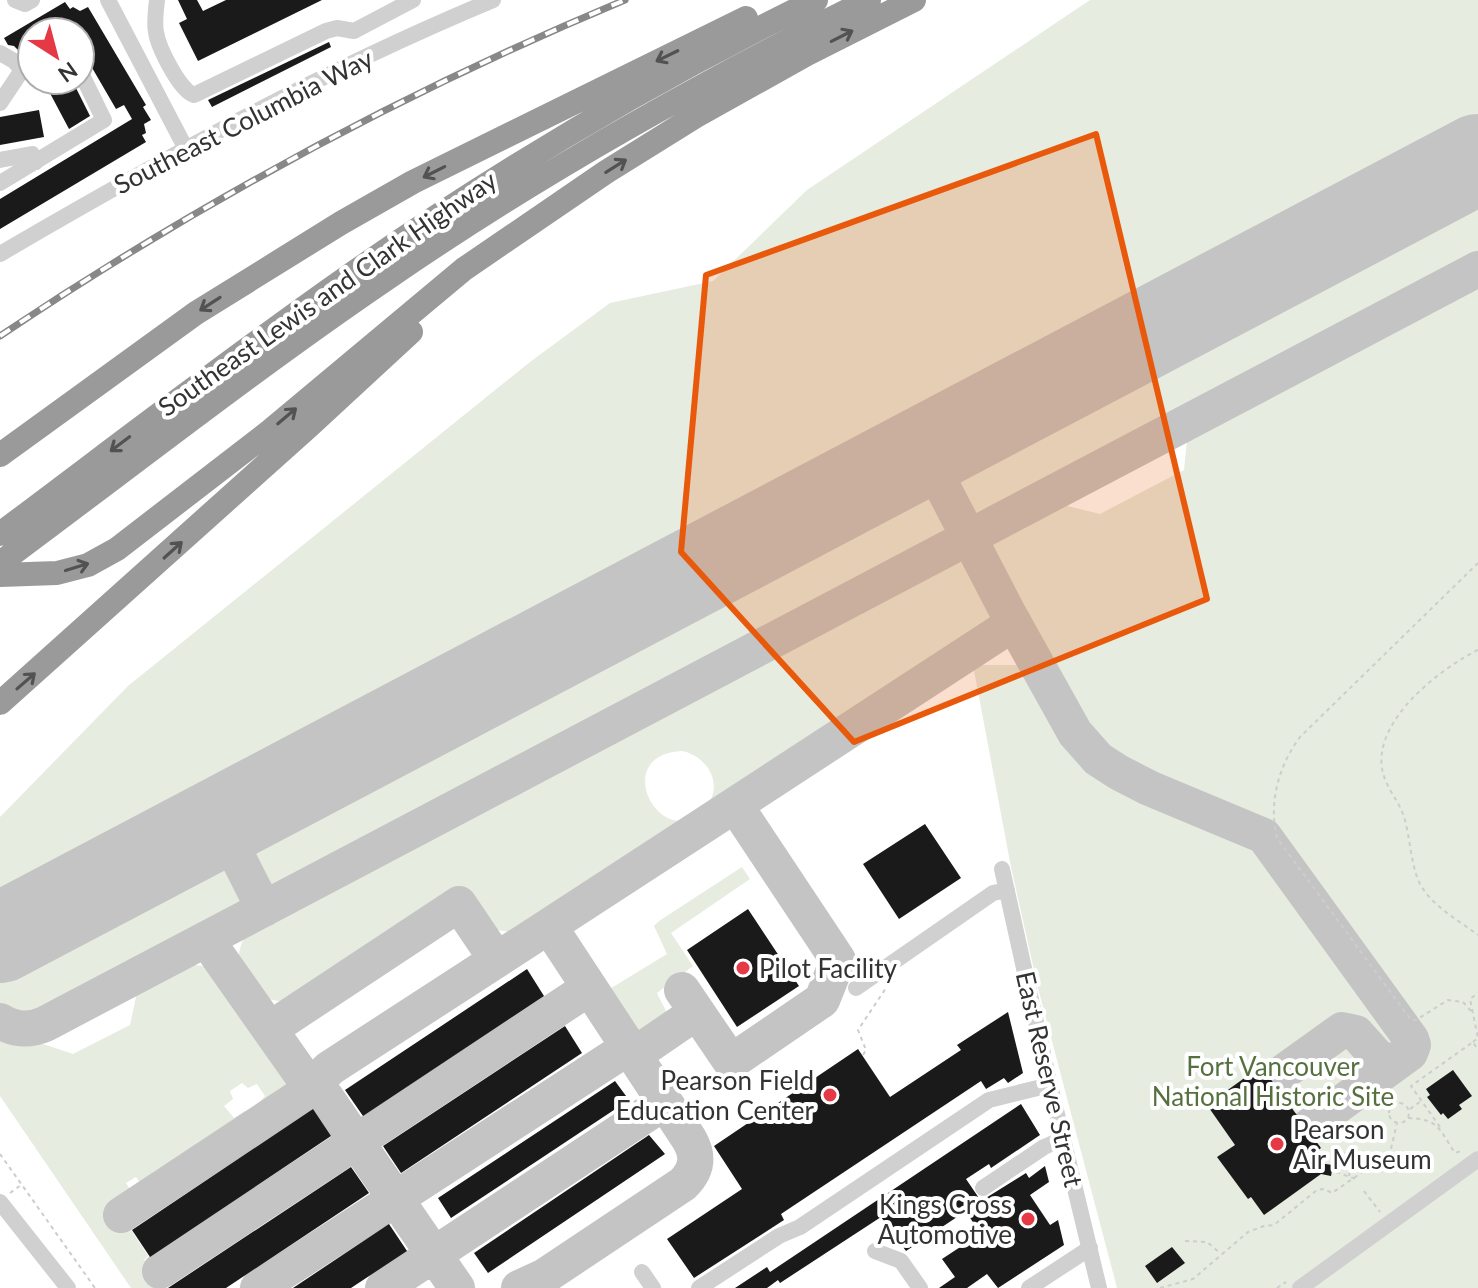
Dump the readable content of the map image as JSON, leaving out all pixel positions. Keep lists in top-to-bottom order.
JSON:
{
  "streets": {
    "highway": ["Southeast Lewis and Clark Highway"],
    "street": ["Southeast Columbia Way", "East Reserve Street"]
  },
  "parks": ["Fort Vancouver National Historic Site"],
  "places": [
    "Pilot Facility",
    "Pearson Field Education Center",
    "Pearson Air Museum",
    "Kings Cross Automotive"
  ],
  "north": "bottom right"
}
